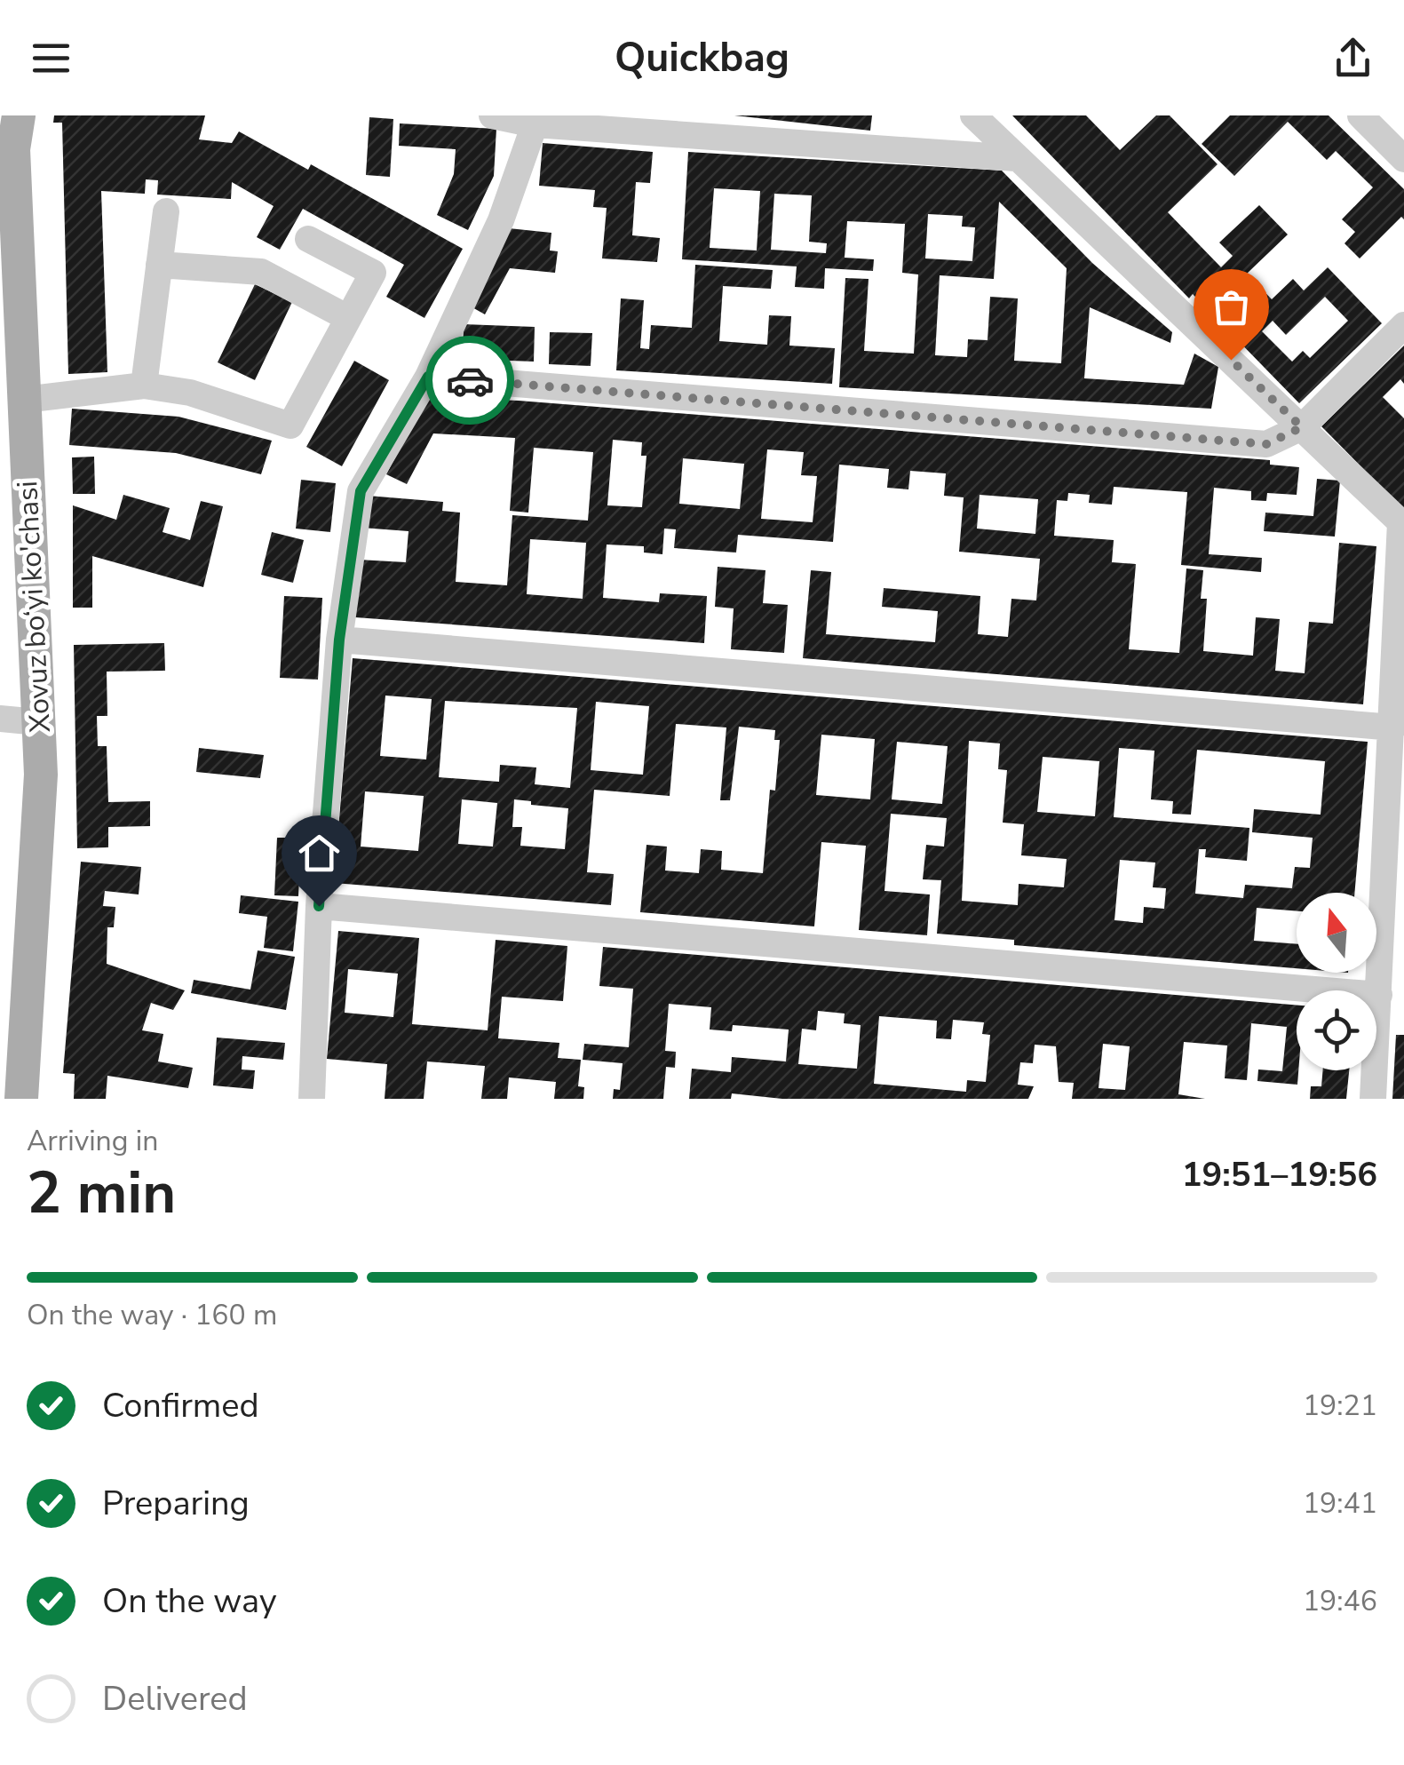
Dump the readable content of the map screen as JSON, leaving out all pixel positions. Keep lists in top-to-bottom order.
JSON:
{
  "streets": {
    "main road": ["Xovuz bo‘yi ko'chasi"]
  },
  "north": "top",
  "page": {
    "header": "Quickbag",
    "heading": ["2 min", "Arriving in", "19:51–19:56"],
    "bar": "On the way · 160 m",
    "list": [
      ["Confirmed", "19:21"],
      ["Preparing", "19:41"],
      ["On the way", "19:46"],
      "Delivered"
    ]
  }
}
